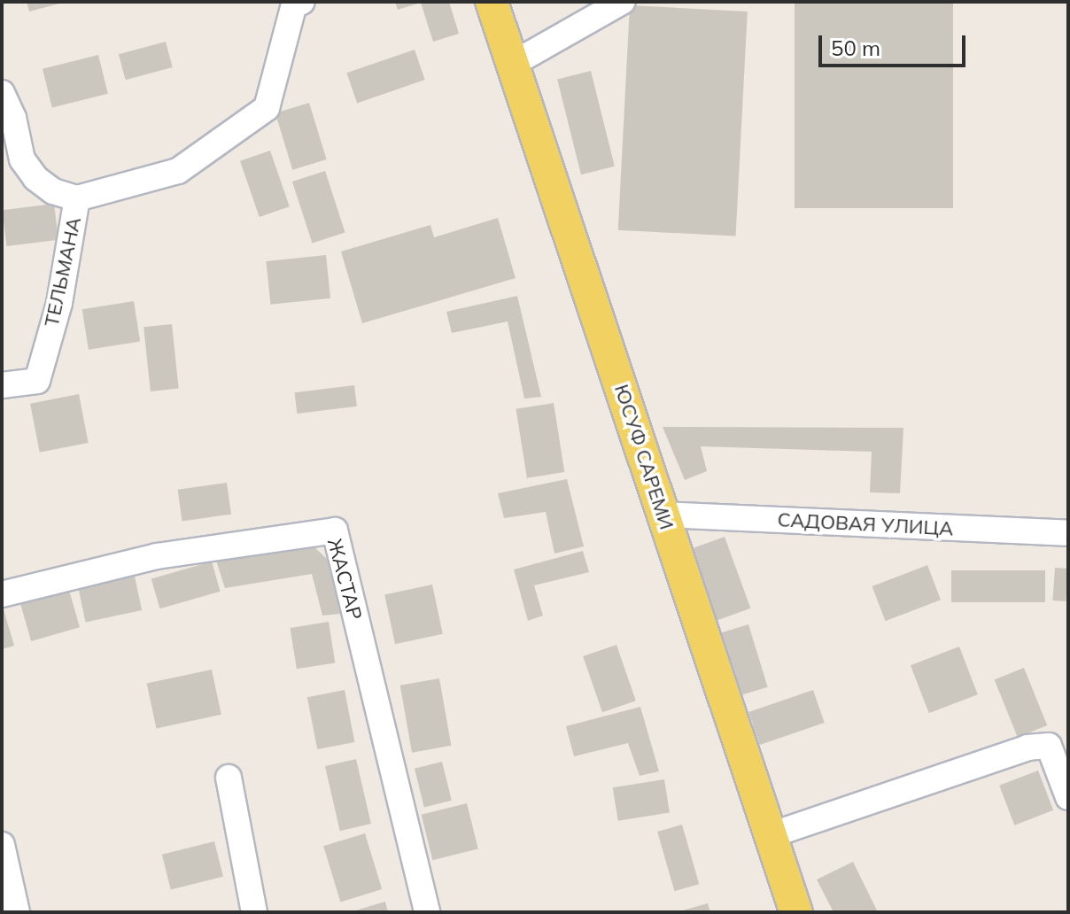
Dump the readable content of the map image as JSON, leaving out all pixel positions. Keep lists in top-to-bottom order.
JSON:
{
  "streets": {
    "main road": ["ЮСУФ САРЕМИ"],
    "street": ["ТЕЛЬМАНА", "САДОВАЯ УЛИЦА", "ЖАСТАР"]
  },
  "crossings": [
    ["ЮСУФ САРЕМИ", "САДОВАЯ УЛИЦА"]
  ],
  "scale_bar": "50 m"
}
